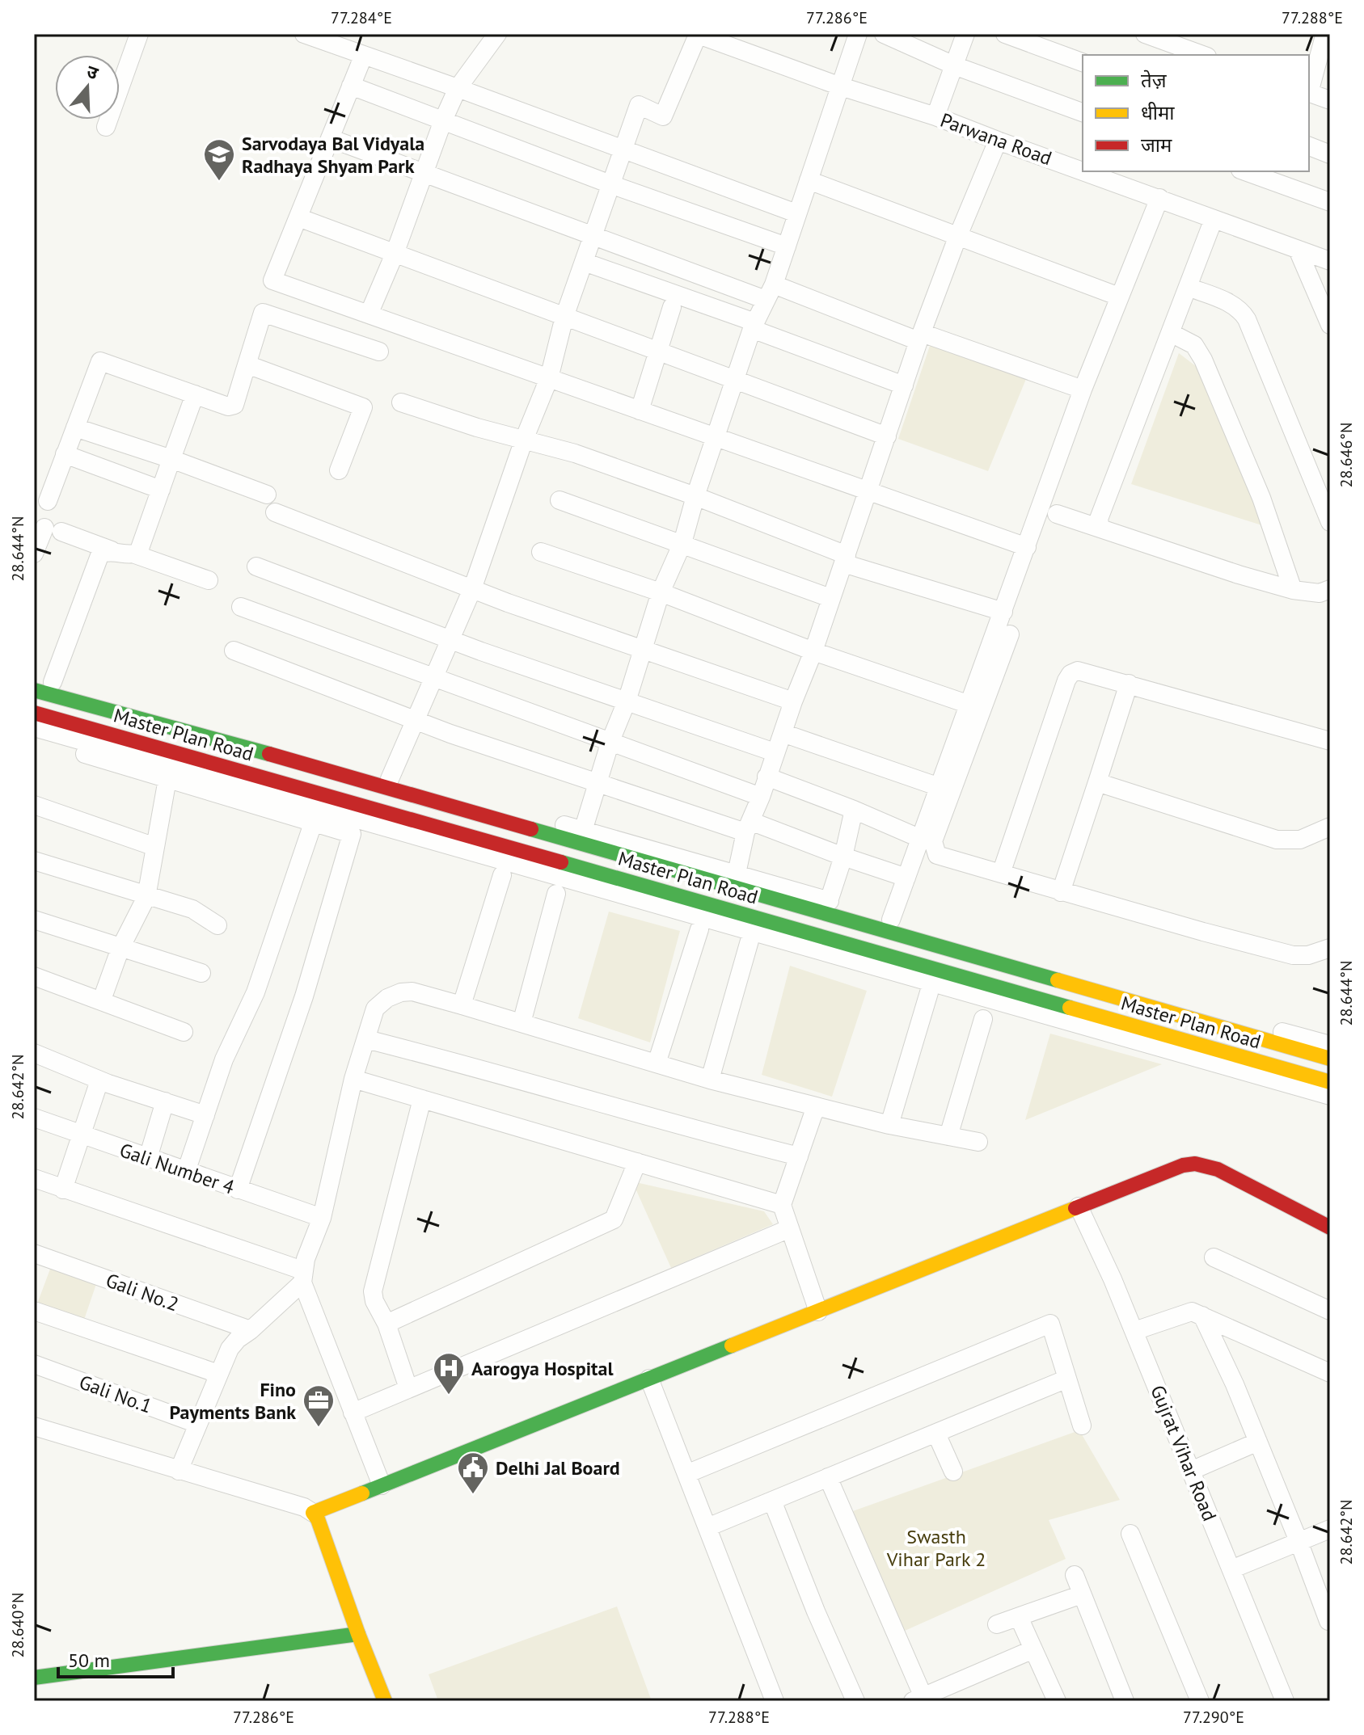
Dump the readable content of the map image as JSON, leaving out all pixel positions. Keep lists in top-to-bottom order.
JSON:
{
  "streets": {
    "main road": ["Master Plan Road"],
    "street": [
      "Parwana Road",
      "Gali Number 4",
      "Gali No.2",
      "Gali No.1",
      "Gujrat Vihar Road"
    ]
  },
  "parks": ["Swasth Vihar Park 2"],
  "places": {
    "school or university": ["Sarvodaya Bal Vidyala Radhaya Shyam Park"],
    "hospital": ["Aarogya Hospital"],
    "office": ["Fino Payments Bank"],
    "public building": ["Delhi Jal Board"]
  },
  "legend": ["तेज़", "धीमा", "जाम"],
  "scale_bar": "50 m",
  "north": "top",
  "coordinates": [
    "77.284°E",
    "77.286°E",
    "77.288°E",
    "28.646°N",
    "28.644°N",
    "28.642°N",
    "28.640°N",
    "77.290°E"
  ]
}
